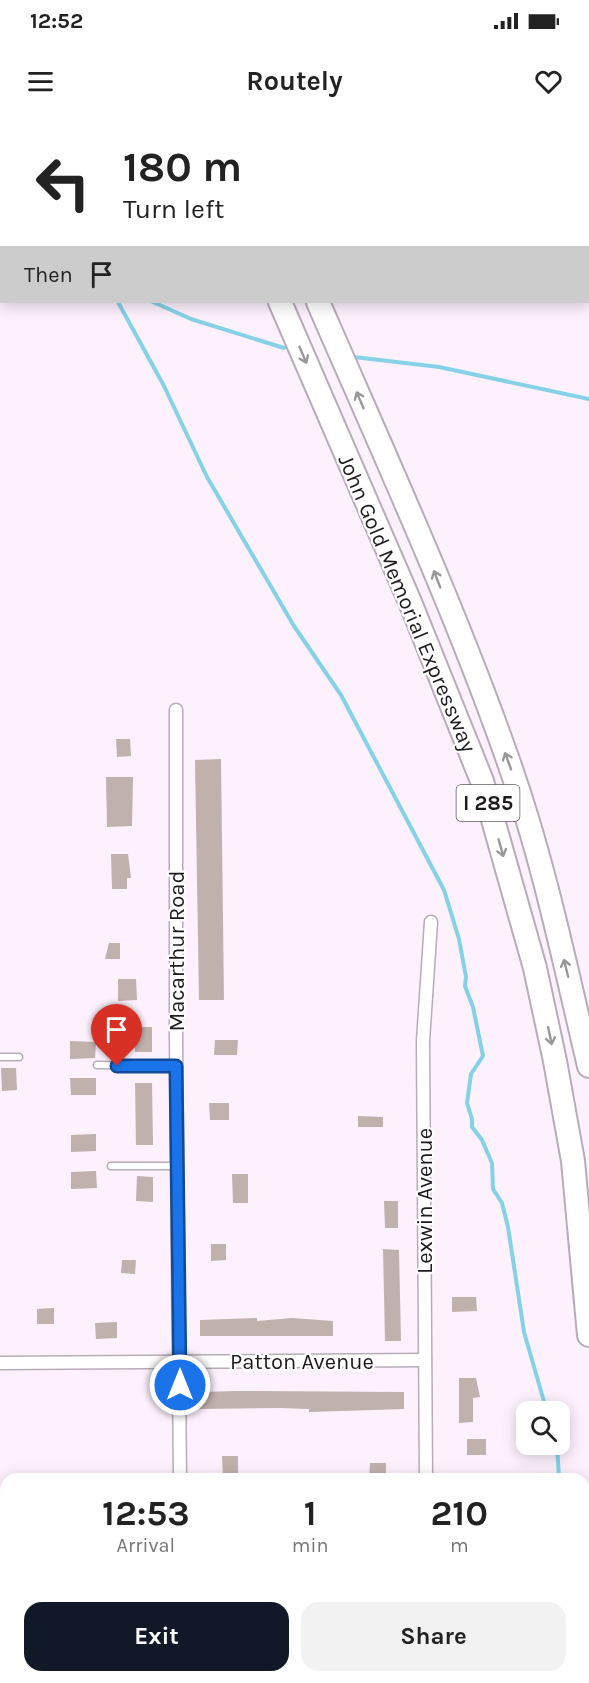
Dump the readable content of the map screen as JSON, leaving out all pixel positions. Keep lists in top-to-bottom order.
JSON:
{
  "streets": {
    "highway": ["John Gold Memorial Expressway", "I 285"],
    "street": ["Macarthur Road", "Lexwin Avenue", "Patton Avenue"]
  },
  "crossings": [
    ["Macarthur Road", "Patton Avenue"],
    ["Lexwin Avenue", "Patton Avenue"]
  ],
  "page": {
    "status": "12:52",
    "header": "Routely",
    "turn": ["180 m", "Turn left"],
    "then": "Then",
    "eta": [
      "12:53",
      "Arrival",
      "1",
      "min",
      "210",
      "m"
    ],
    "buttons": ["Exit", "Share"]
  }
}
